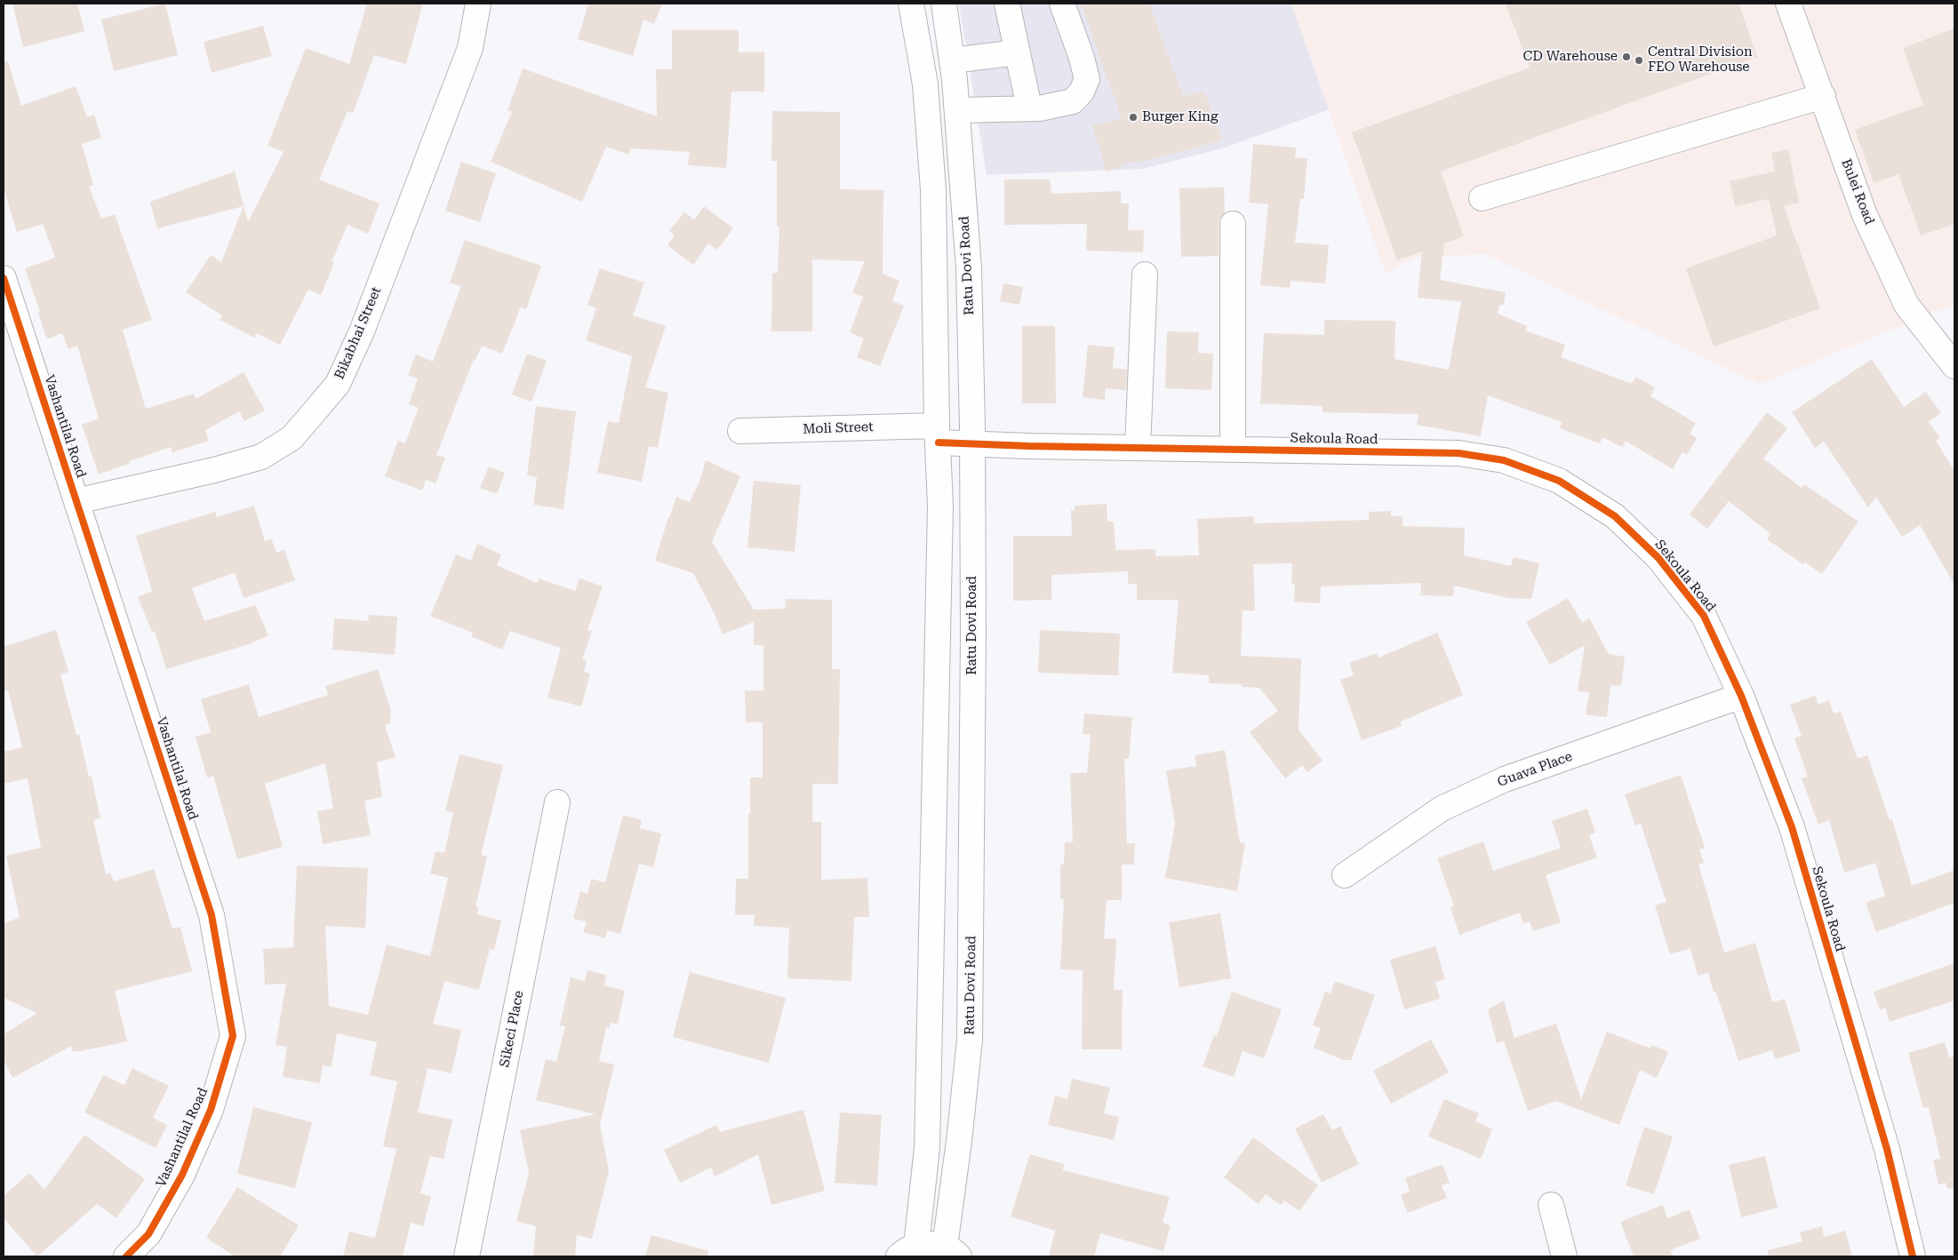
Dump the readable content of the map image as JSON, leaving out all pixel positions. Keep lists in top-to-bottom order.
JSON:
{
  "streets": {
    "street": [
      "Bulei Road",
      "Ratu Dovi Road",
      "Bikabhai Street",
      "Vashantilal Road",
      "Moli Street",
      "Sekoula Road",
      "Guava Place",
      "Sikeci Place"
    ]
  },
  "crossings": [
    ["Ratu Dovi Road", "Moli Street"],
    ["Ratu Dovi Road", "Sekoula Road"],
    ["Bikabhai Street", "Vashantilal Road"],
    ["Moli Street", "Sekoula Road"],
    ["Sekoula Road", "Guava Place"]
  ],
  "places": ["CD Warehouse", "Central Division FEO Warehouse", "Burger King"]
}
